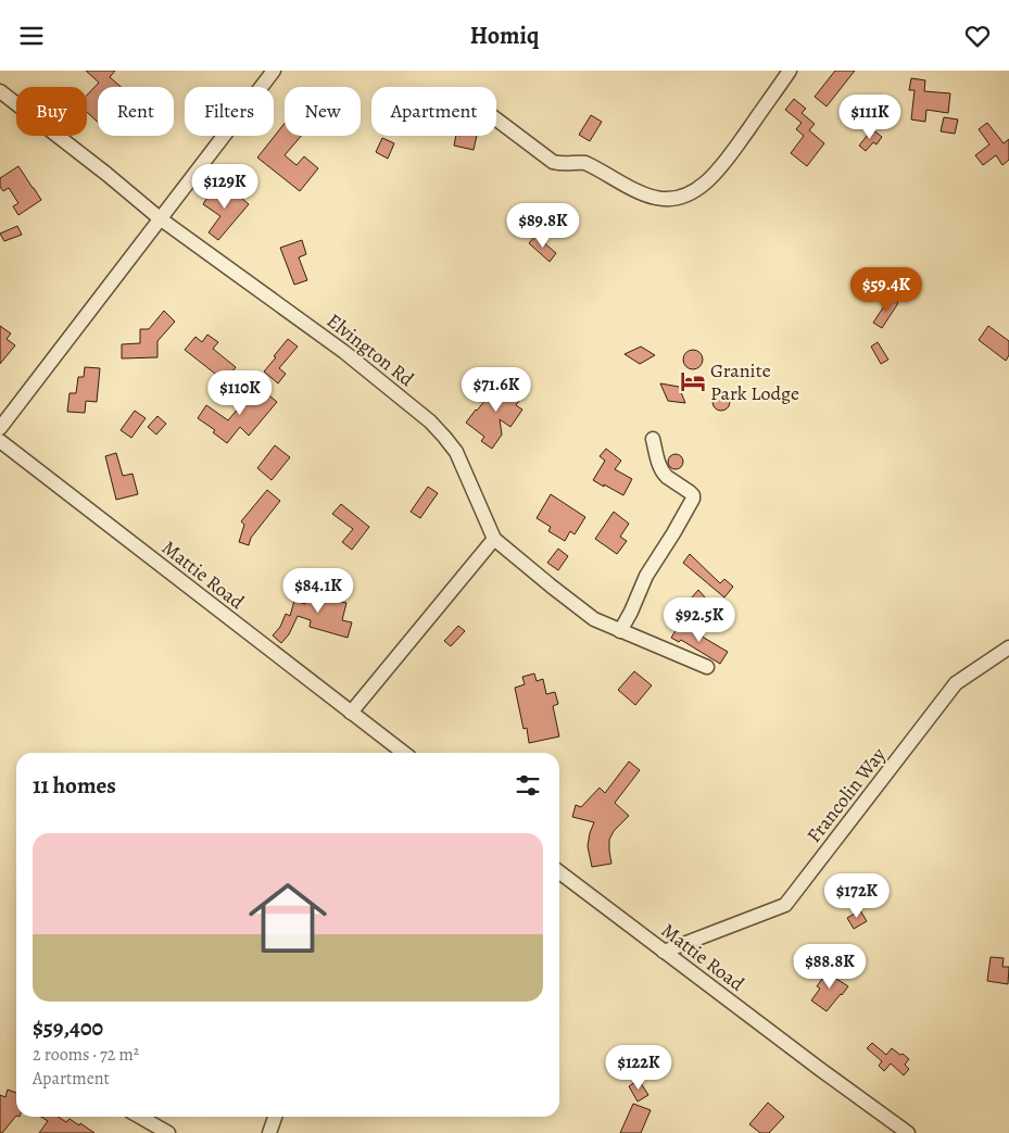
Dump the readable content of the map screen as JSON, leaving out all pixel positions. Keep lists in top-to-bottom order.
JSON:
{
  "streets": {
    "street": ["Elvington Rd", "Mattie Road", "Francolin Way"]
  },
  "crossings": [
    ["Mattie Road", "Francolin Way"]
  ],
  "places": {
    "hotel": ["Granite Park Lodge"]
  },
  "page": {
    "header": "Homiq",
    "chip": [
      "Buy",
      "Rent",
      "Filters",
      "New",
      "Apartment"
    ],
    "price": [
      "$111K",
      "$129K",
      "$89.8K",
      "$59.4K",
      "$71.6K",
      "$110K",
      "$84.1K",
      "$92.5K",
      "$172K",
      "$88.8K",
      "$122K"
    ],
    "heading": "11 homes",
    "list": [
      {
        "name": "$59,400",
        "note": "2 rooms · 72 m² · Apartment"
      }
    ]
  }
}
